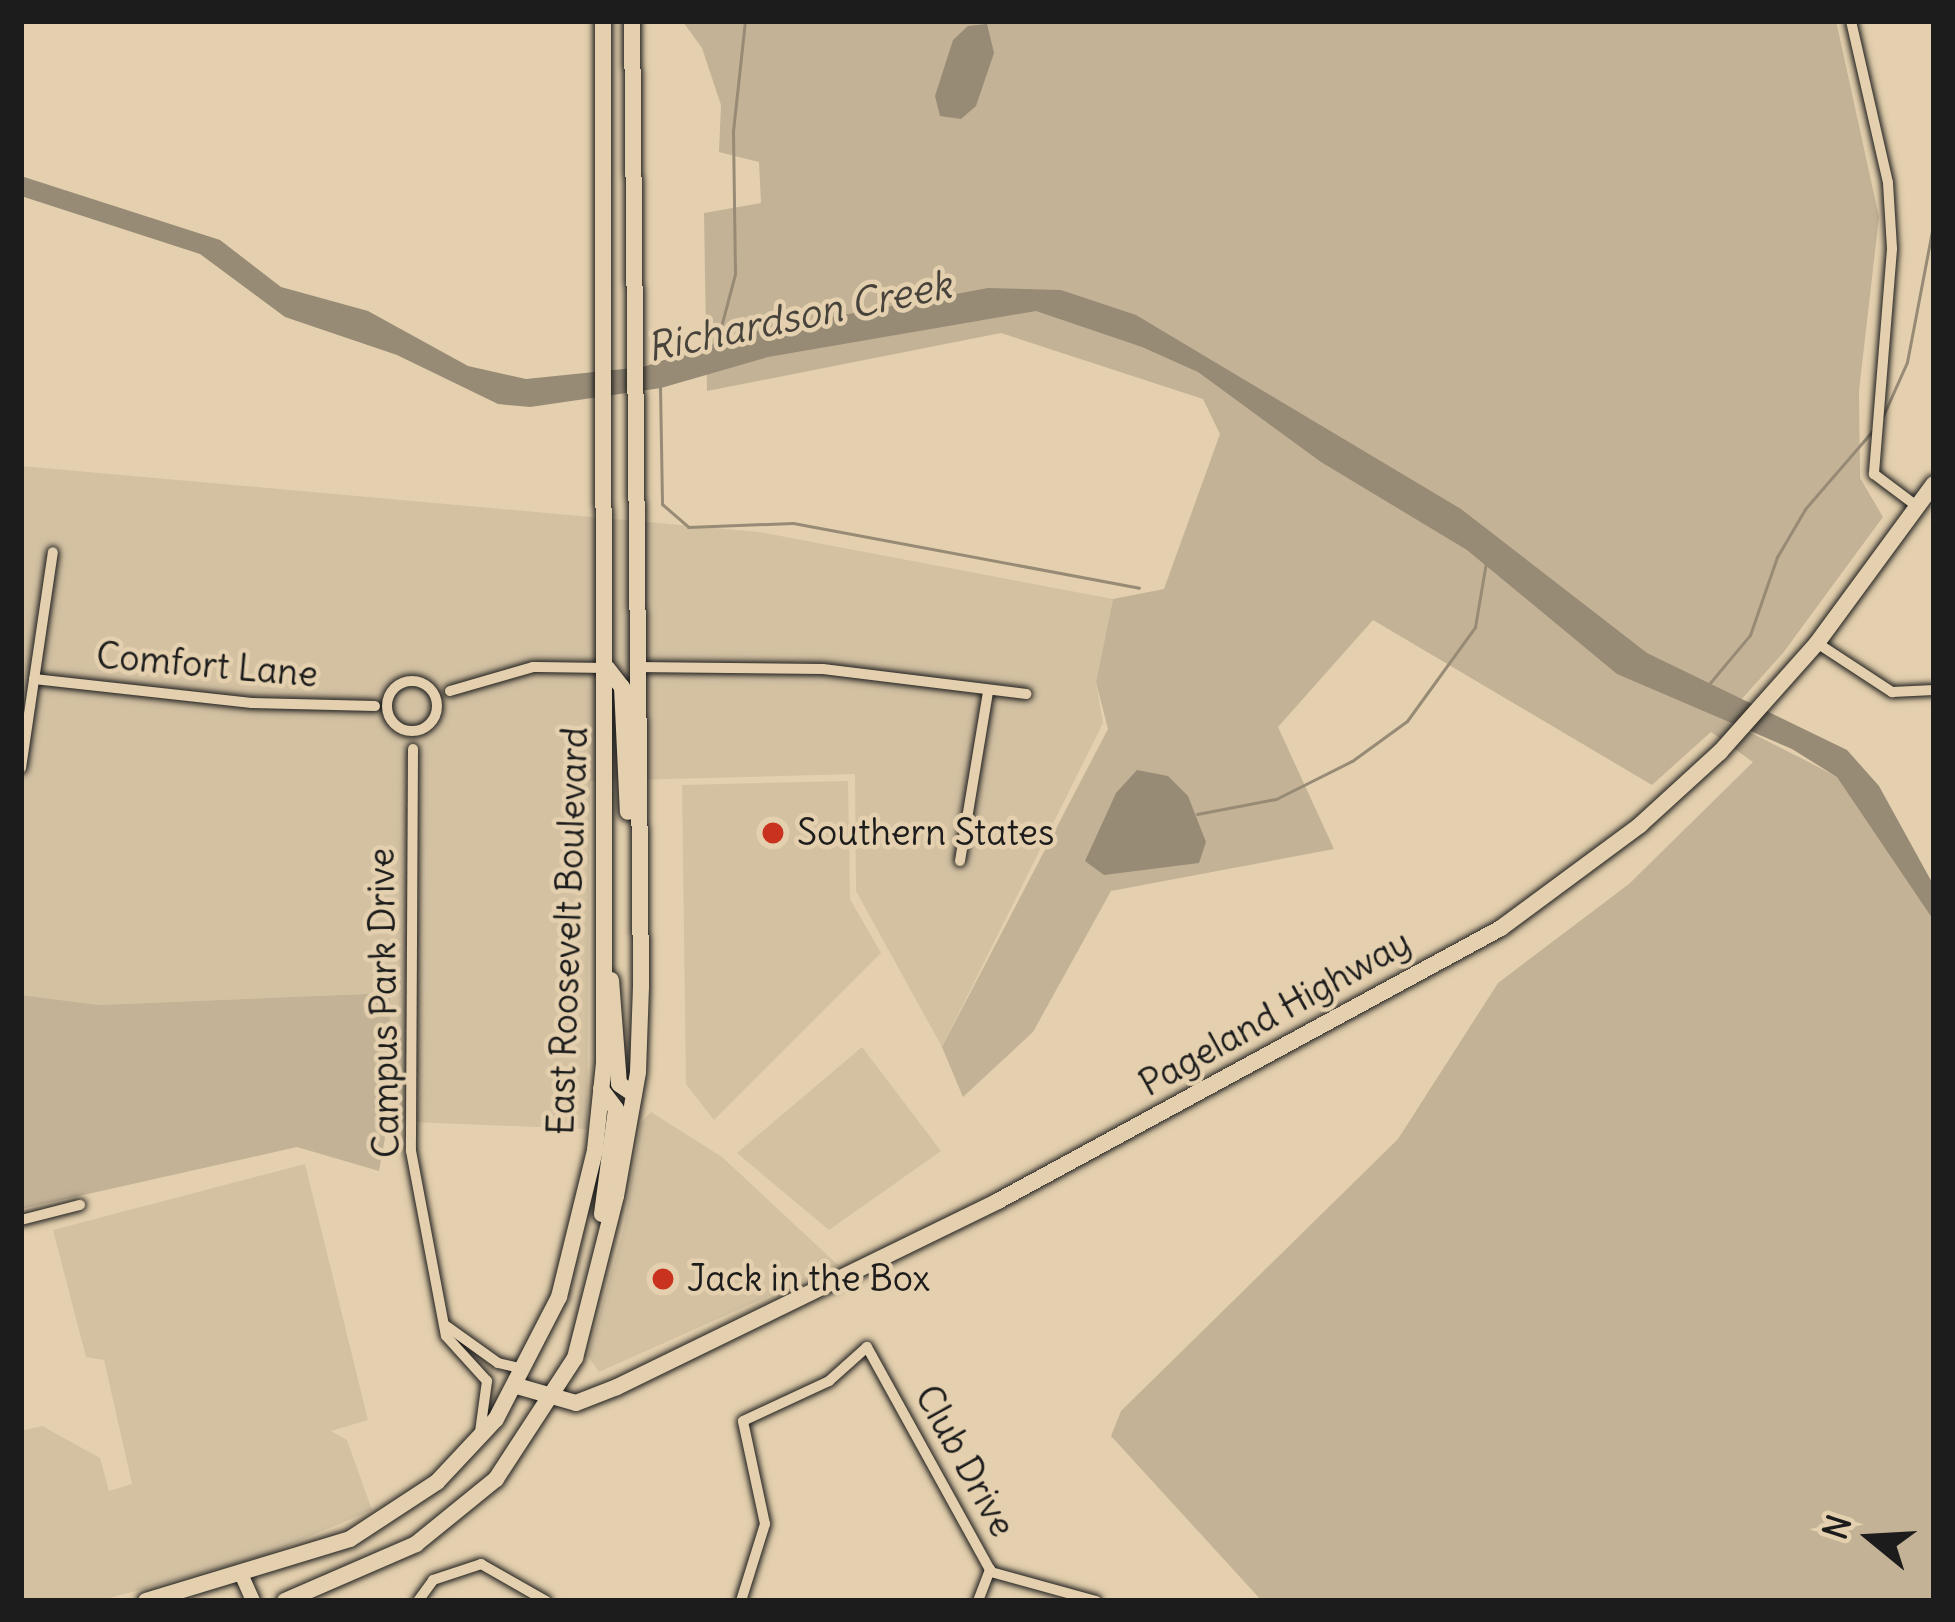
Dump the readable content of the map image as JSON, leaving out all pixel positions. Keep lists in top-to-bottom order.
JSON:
{
  "streets": {
    "highway": ["East Roosevelt Boulevard", "Pageland Highway"],
    "street": ["Comfort Lane", "Campus Park Drive", "Club Drive"]
  },
  "crossings": [
    ["Comfort Lane", "Campus Park Drive"],
    ["East Roosevelt Boulevard", "Campus Park Drive"],
    ["East Roosevelt Boulevard", "Pageland Highway"]
  ],
  "water": ["Richardson Creek"],
  "places": ["Southern States", "Jack in the Box"],
  "north": "left"
}
